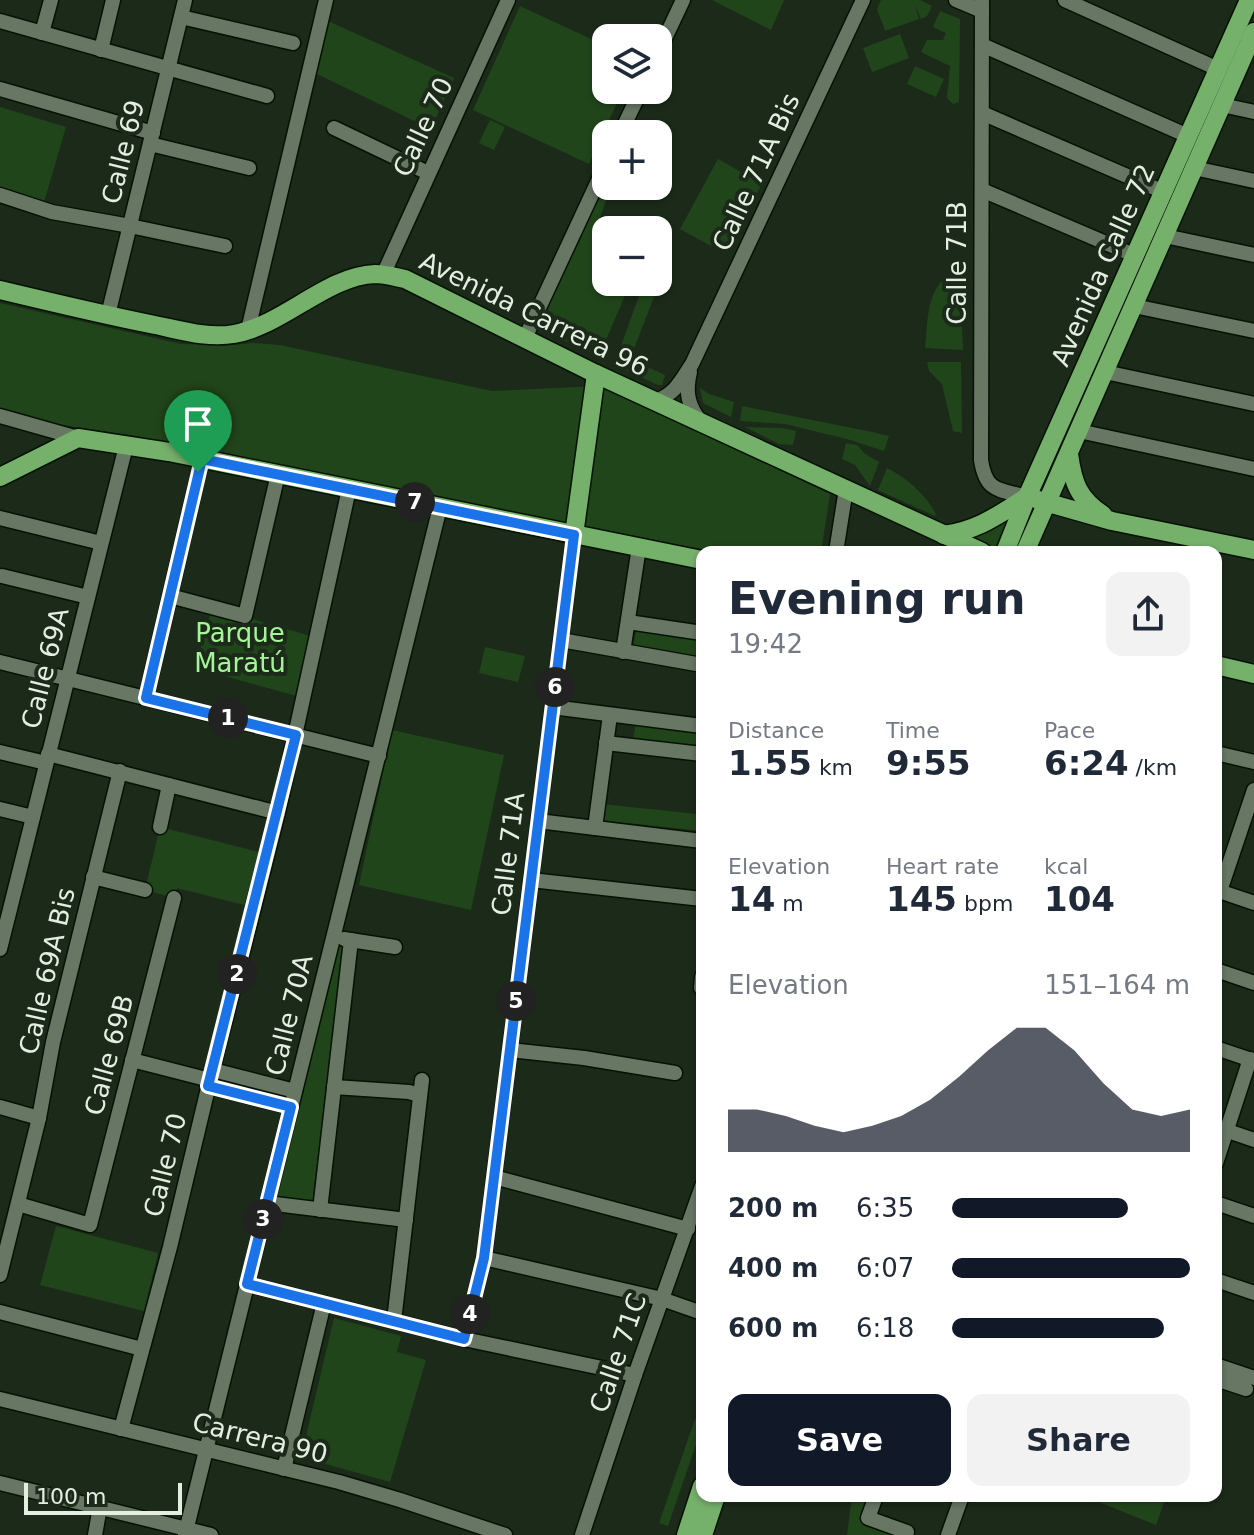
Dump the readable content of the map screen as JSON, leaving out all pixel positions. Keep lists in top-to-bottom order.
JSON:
{
  "streets": {
    "main road": ["Avenida Calle 72", "Avenida Carrera 96", "Calle 71A"],
    "street": [
      "Calle 70",
      "Calle 69",
      "Calle 71A Bis",
      "Calle 71B",
      "Calle 69A",
      "Calle 69A Bis",
      "Calle 70A",
      "Calle 69B",
      "Calle 71C",
      "Carrera 90"
    ]
  },
  "crossings": [
    ["Calle 70", "Avenida Carrera 96"],
    ["Calle 70", "Carrera 90"],
    ["Calle 69", "Avenida Carrera 96"],
    ["Calle 71A Bis", "Avenida Carrera 96"],
    ["Calle 71B", "Avenida Calle 72"],
    ["Avenida Carrera 96", "Calle 71A"],
    ["Calle 69A Bis", "Calle 69B"],
    ["Calle 70A", "Carrera 90"]
  ],
  "parks": ["Parque Maratú"],
  "scale_bar": "100 m",
  "page": {
    "map_buttons": ["+", "−"],
    "pins": [
      "7",
      "6",
      "1",
      "2",
      "5",
      "3",
      "4"
    ],
    "heading": ["Evening run", "19:42"],
    "stats": [
      ["Distance", "1.55 km"],
      ["Time", "9:55"],
      ["Pace", "6:24 /km"],
      ["Elevation", "14 m"],
      ["Heart rate", "145 bpm"],
      ["kcal", "104"]
    ],
    "chart": ["Elevation", "151–164 m"],
    "list": [
      {
        "name": "200 m",
        "note": "6:35"
      },
      {
        "name": "400 m",
        "note": "6:07"
      },
      {
        "name": "600 m",
        "note": "6:18"
      }
    ],
    "buttons": ["Save", "Share"],
    "scale": "100 m"
  }
}
